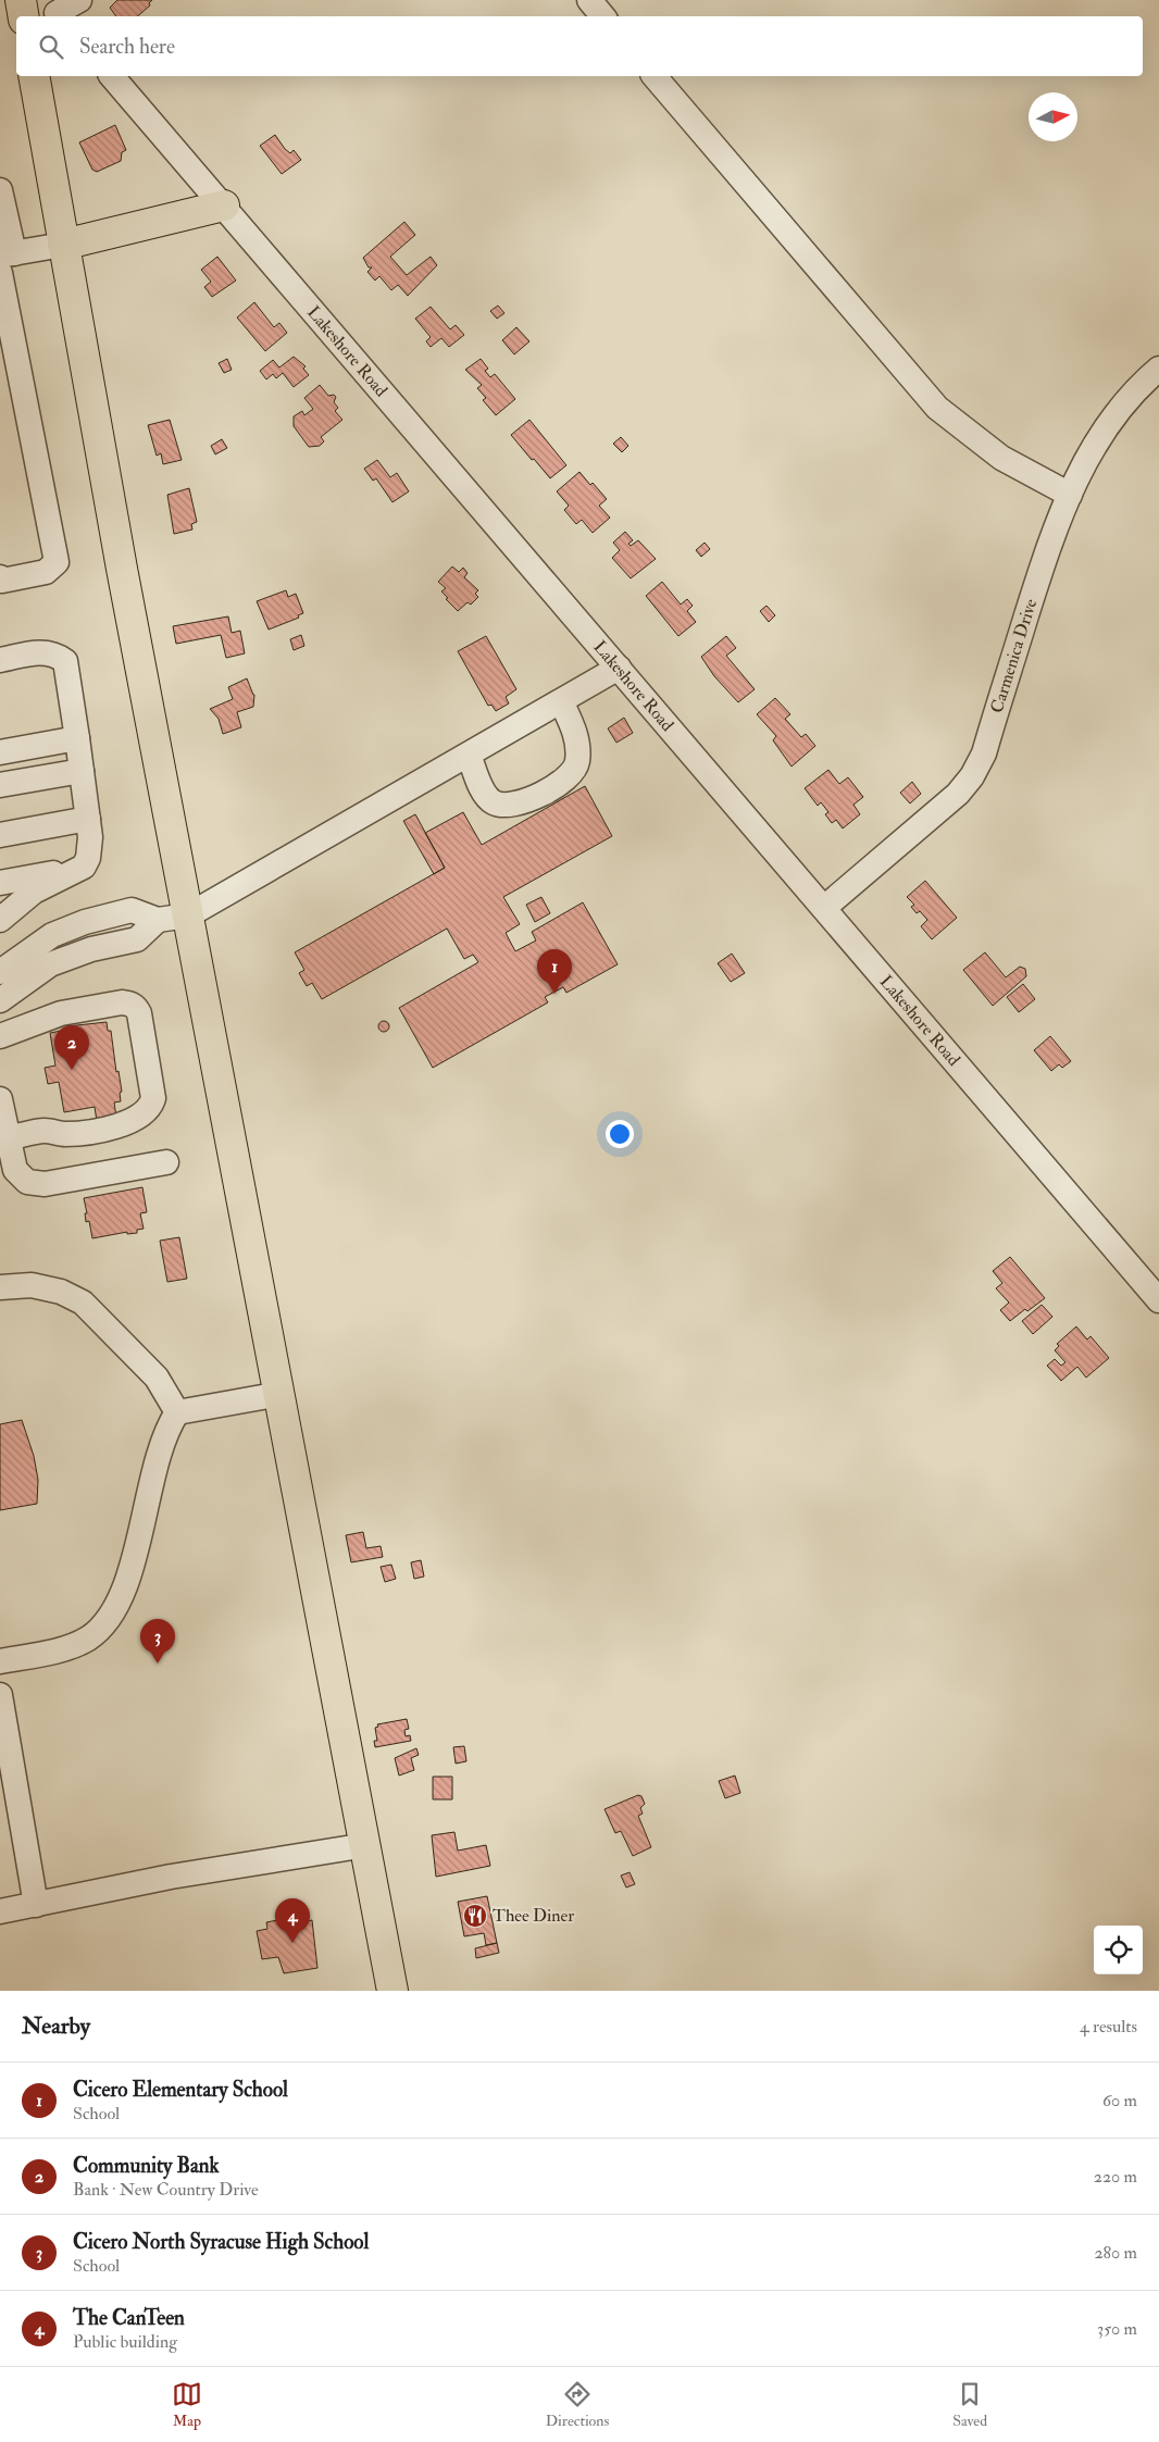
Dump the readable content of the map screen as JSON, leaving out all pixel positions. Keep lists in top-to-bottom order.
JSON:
{
  "streets": {
    "street": ["Lakeshore Road", "Carmenica Drive"]
  },
  "crossings": [
    ["Lakeshore Road", "Carmenica Drive"]
  ],
  "places": {
    "restaurant": ["Thee Diner"]
  },
  "north": "right",
  "page": {
    "search": "Search here",
    "pins": [
      "1",
      "2",
      "3",
      "4"
    ],
    "heading": ["Nearby", "4 results"],
    "list": [
      {
        "mark": "1",
        "name": "Cicero Elementary School",
        "note": "School",
        "value": "60 m"
      },
      {
        "mark": "2",
        "name": "Community Bank",
        "note": "Bank · New Country Drive",
        "value": "220 m"
      },
      {
        "mark": "3",
        "name": "Cicero North Syracuse High School",
        "note": "School",
        "value": "280 m"
      },
      {
        "mark": "4",
        "name": "The CanTeen",
        "note": "Public building",
        "value": "350 m"
      }
    ],
    "nav": ["Map", "Directions", "Saved"]
  }
}
